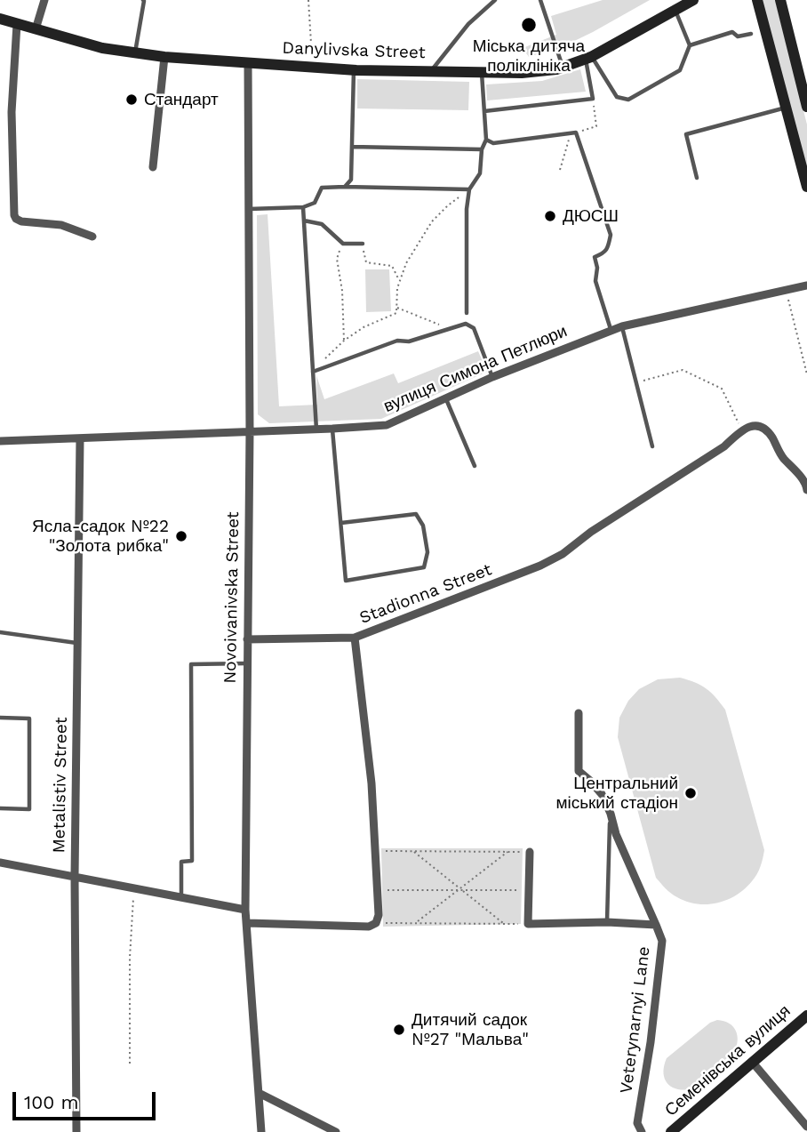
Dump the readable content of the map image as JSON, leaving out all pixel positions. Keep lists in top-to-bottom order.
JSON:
{
  "streets": {
    "main road": ["Danylivska Street", "Семенівська вулиця"],
    "street": [
      "вулиця Симона Петлюри",
      "Stadionna Street",
      "Novoivanivska Street",
      "Metalistiv Street",
      "Veterynarnyi Lane"
    ]
  },
  "crossings": [
    ["Danylivska Street", "Novoivanivska Street"],
    ["вулиця Симона Петлюри", "Novoivanivska Street"],
    ["вулиця Симона Петлюри", "Metalistiv Street"]
  ],
  "places": [
    "Міська дитяча поліклініка",
    "Стандарт",
    "ДЮСШ",
    "Ясла-садок №22 \"Золота рибка\"",
    "Центральний міський стадіон",
    "Дитячий садок №27 \"Мальва\""
  ],
  "scale_bar": "100 m"
}
